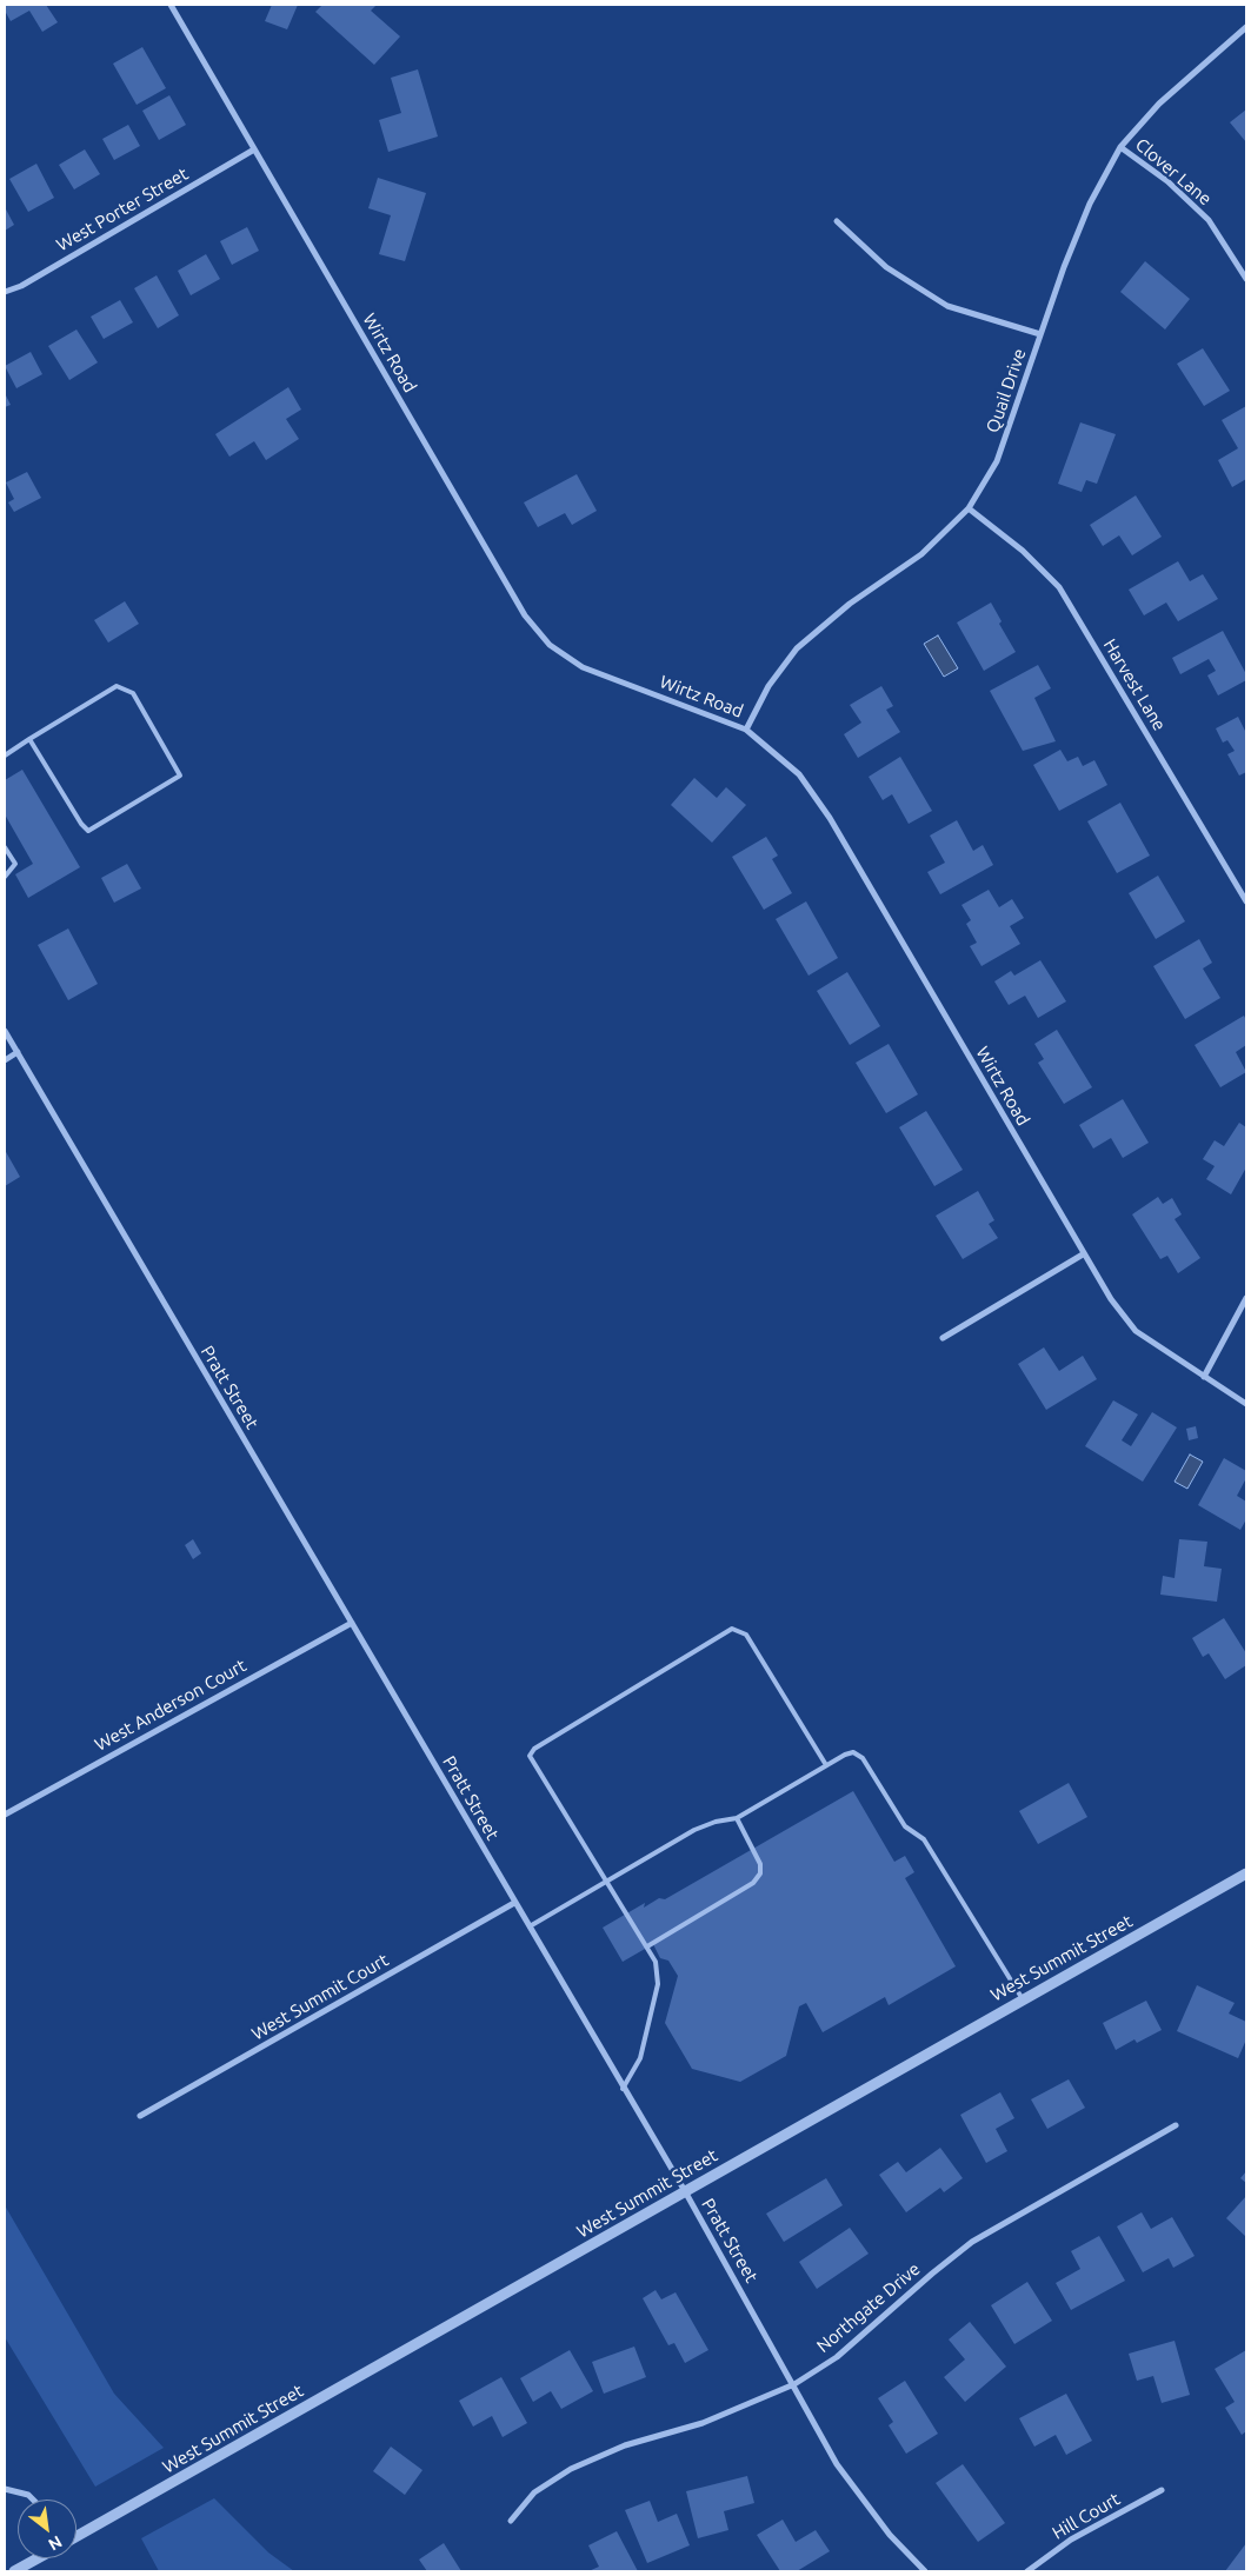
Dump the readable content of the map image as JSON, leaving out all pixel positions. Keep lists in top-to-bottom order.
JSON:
{
  "streets": {
    "street": [
      "Clover Lane",
      "West Porter Street",
      "Wirtz Road",
      "Quail Drive",
      "Harvest Lane",
      "Pratt Street",
      "West Anderson Court",
      "West Summit Street",
      "West Summit Court",
      "Northgate Drive",
      "Hill Court"
    ]
  },
  "crossings": [
    ["Clover Lane", "Quail Drive"],
    ["West Porter Street", "Wirtz Road"],
    ["Wirtz Road", "Quail Drive"],
    ["Quail Drive", "Harvest Lane"],
    ["Pratt Street", "West Anderson Court"],
    ["Pratt Street", "West Summit Street"],
    ["Pratt Street", "West Summit Court"],
    ["Pratt Street", "Northgate Drive"]
  ],
  "north": "bottom right"
}
